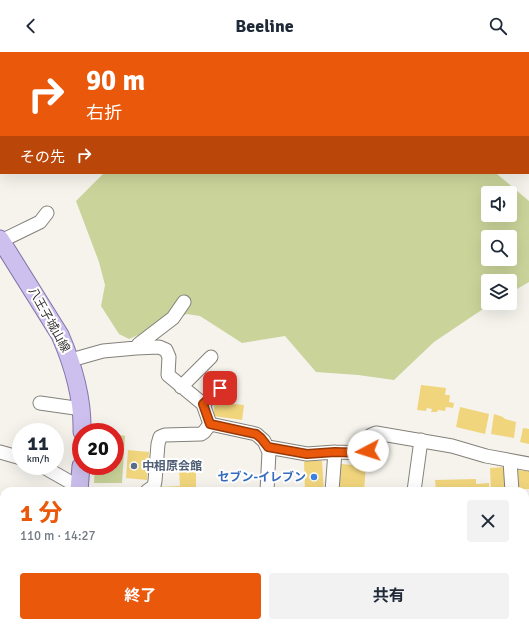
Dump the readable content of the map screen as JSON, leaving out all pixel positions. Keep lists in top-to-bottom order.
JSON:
{
  "streets": {
    "main road": ["八王子城山線"]
  },
  "places": ["中相原会館", "セブン-イレブン"],
  "page": {
    "header": "Beeline",
    "turn": ["90 m", "右折"],
    "then": "その先",
    "speed": "11 km/h",
    "limit": "20",
    "heading": ["1 分", "110 m · 14:27"],
    "buttons": ["終了", "共有"]
  }
}
